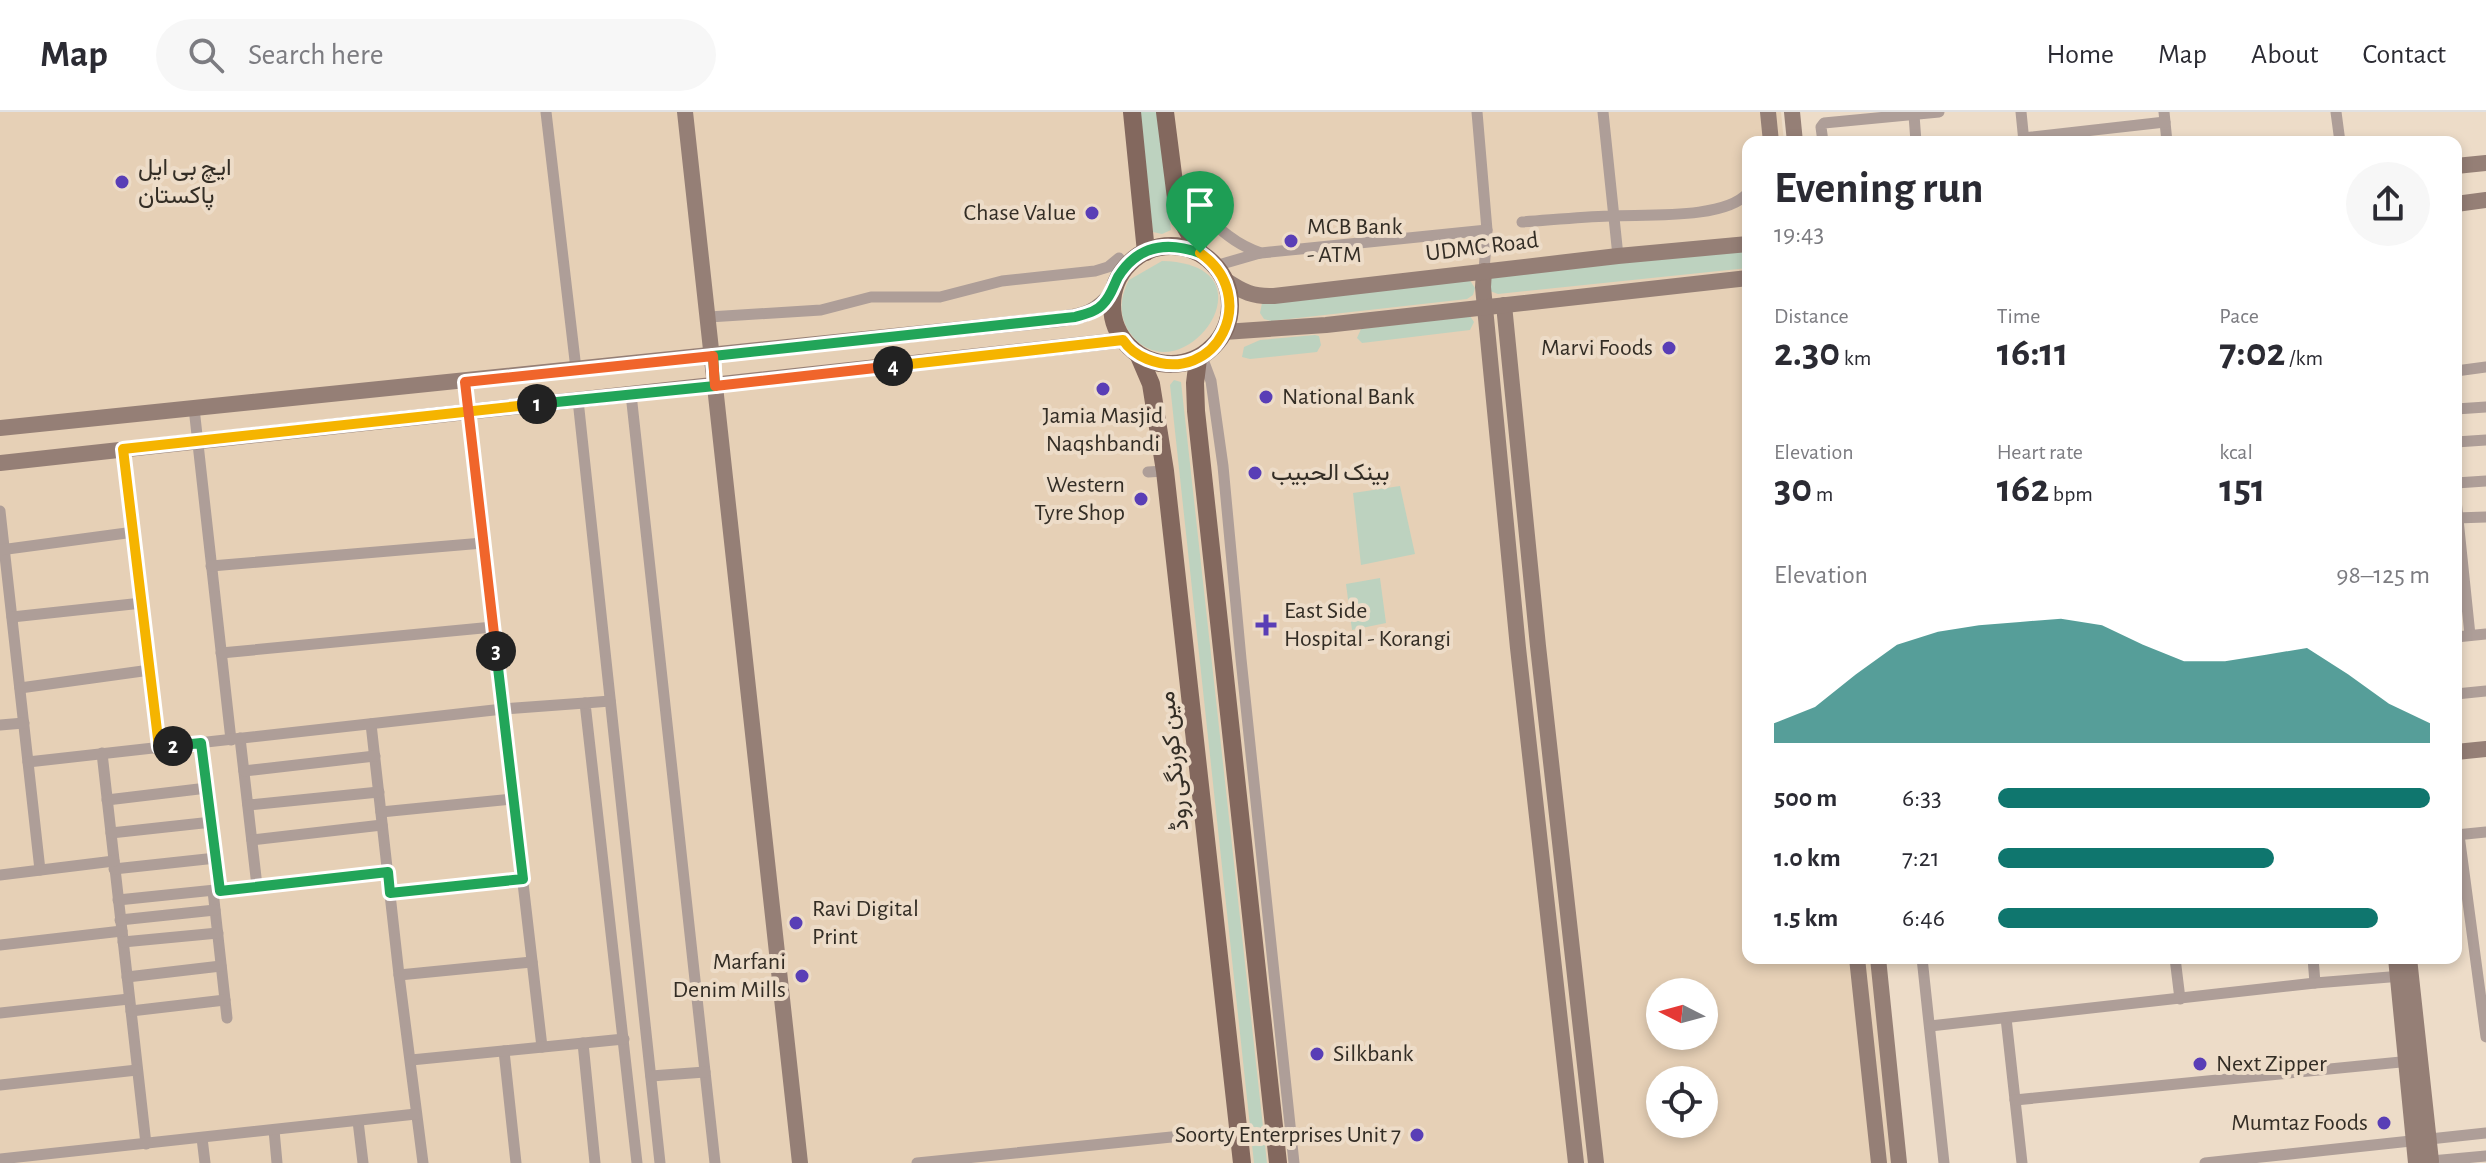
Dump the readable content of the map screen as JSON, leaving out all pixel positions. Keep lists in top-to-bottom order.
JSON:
{
  "streets": {
    "main road": ["UDMC Road", "مین کورنگی روڈ"]
  },
  "crossings": [
    ["UDMC Road", "مین کورنگی روڈ"]
  ],
  "places": {
    "other": [
      "ایچ بی ایل پاکستان",
      "Chase Value",
      "MCB Bank - ATM",
      "Marvi Foods",
      "Jamia Masjid Naqshbandi",
      "National Bank",
      "بينک الحبيب",
      "Western Tyre Shop",
      "Ravi Digital Print",
      "Marfani Denim Mills",
      "Silkbank",
      "Next Zipper",
      "Mumtaz Foods",
      "Soorty Enterprises Unit 7"
    ],
    "health": ["East Side Hospital - Korangi"]
  },
  "north": "left",
  "page": {
    "header": "Map",
    "search": "Search here",
    "nav": [
      "Home",
      "Map",
      "About",
      "Contact"
    ],
    "heading": ["Evening run", "19:43"],
    "stats": [
      ["Distance", "2.30 km"],
      ["Time", "16:11"],
      ["Pace", "7:02 /km"],
      ["Elevation", "30 m"],
      ["Heart rate", "162 bpm"],
      ["kcal", "151"]
    ],
    "pins": [
      "4",
      "1",
      "3",
      "2"
    ],
    "chart": ["Elevation", "98–125 m"],
    "list": [
      {
        "name": "500 m",
        "note": "6:33"
      },
      {
        "name": "1.0 km",
        "note": "7:21"
      },
      {
        "name": "1.5 km",
        "note": "6:46"
      }
    ]
  }
}
